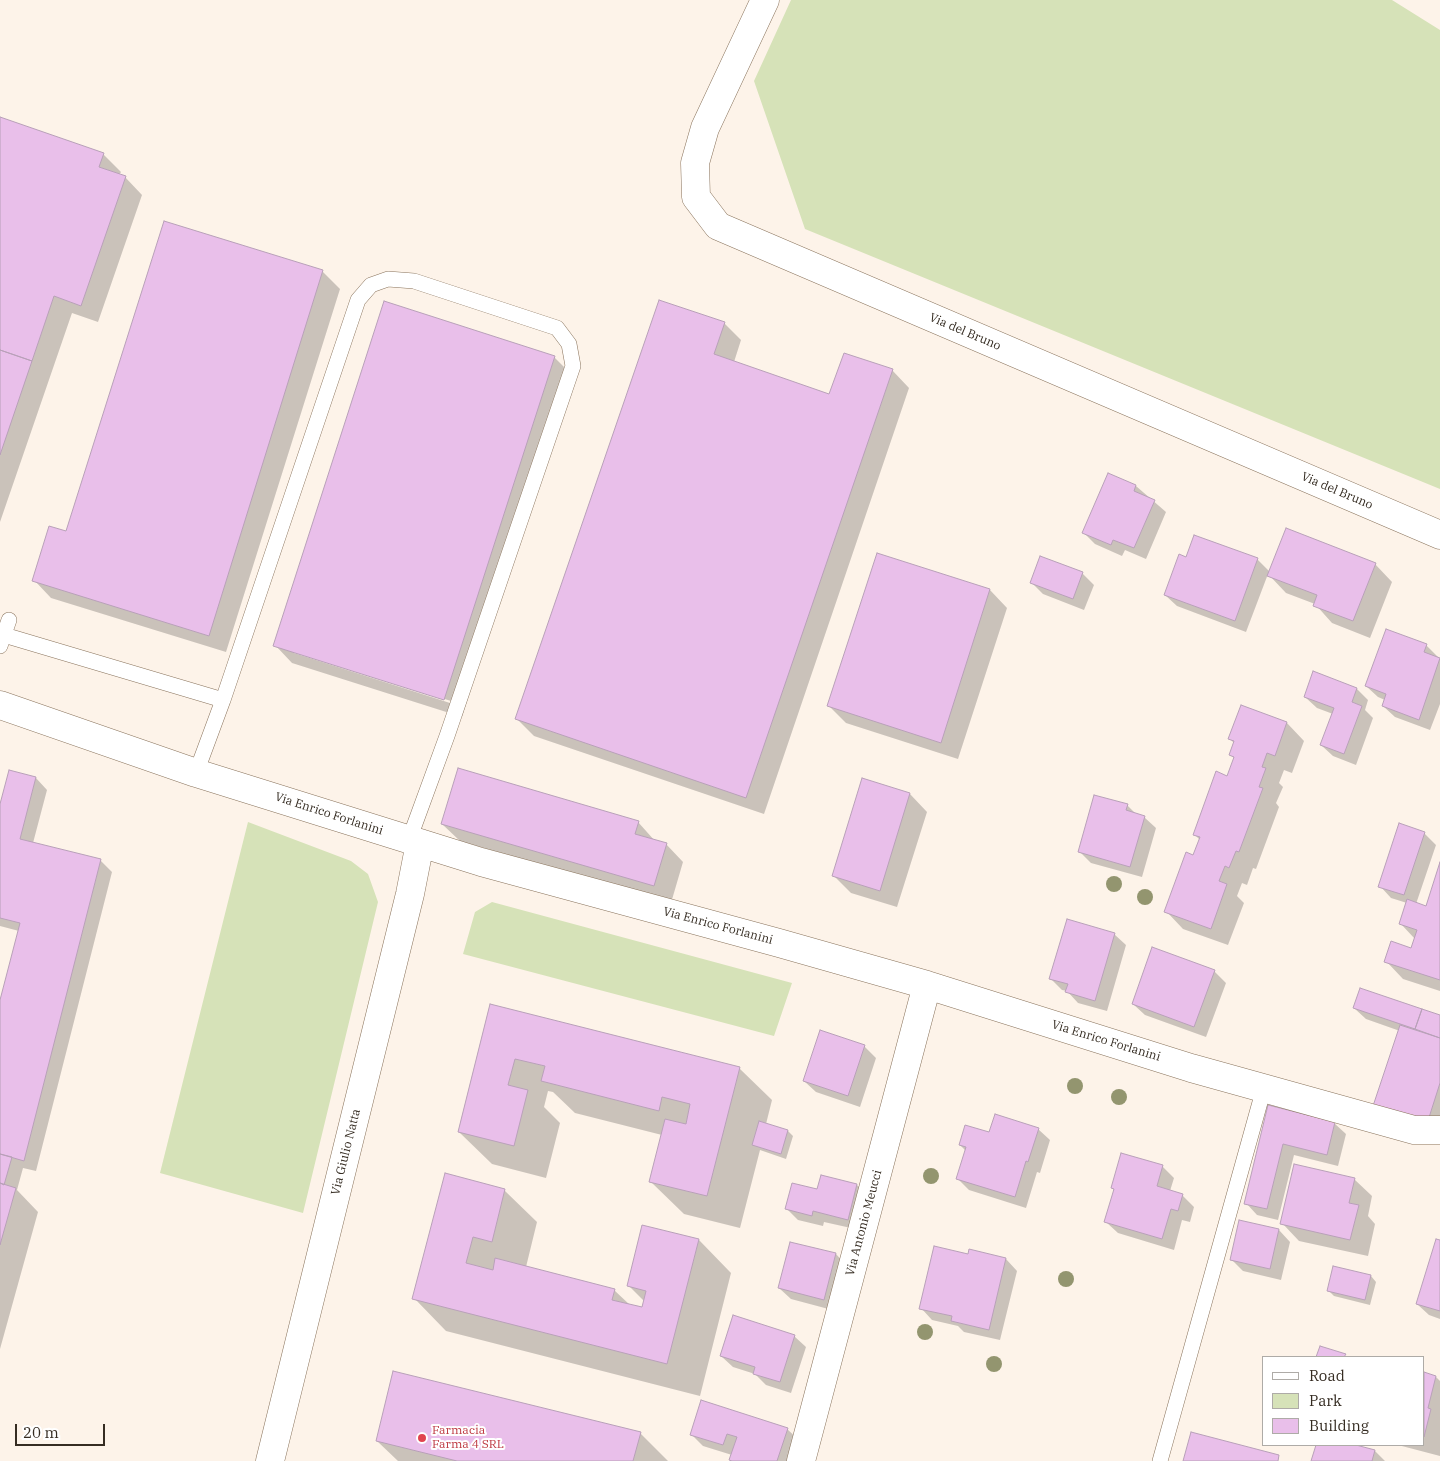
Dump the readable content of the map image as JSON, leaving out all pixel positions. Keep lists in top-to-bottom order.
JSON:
{
  "streets": {
    "street": [
      "Via del Bruno",
      "Via Enrico Forlanini",
      "Via Giulio Natta",
      "Via Antonio Meucci"
    ]
  },
  "crossings": [
    ["Via Enrico Forlanini", "Via Giulio Natta"],
    ["Via Enrico Forlanini", "Via Antonio Meucci"]
  ],
  "places": ["Farmacia Farma 4 SRL"],
  "legend": ["Road", "Park", "Building"],
  "scale_bar": "20 m"
}
